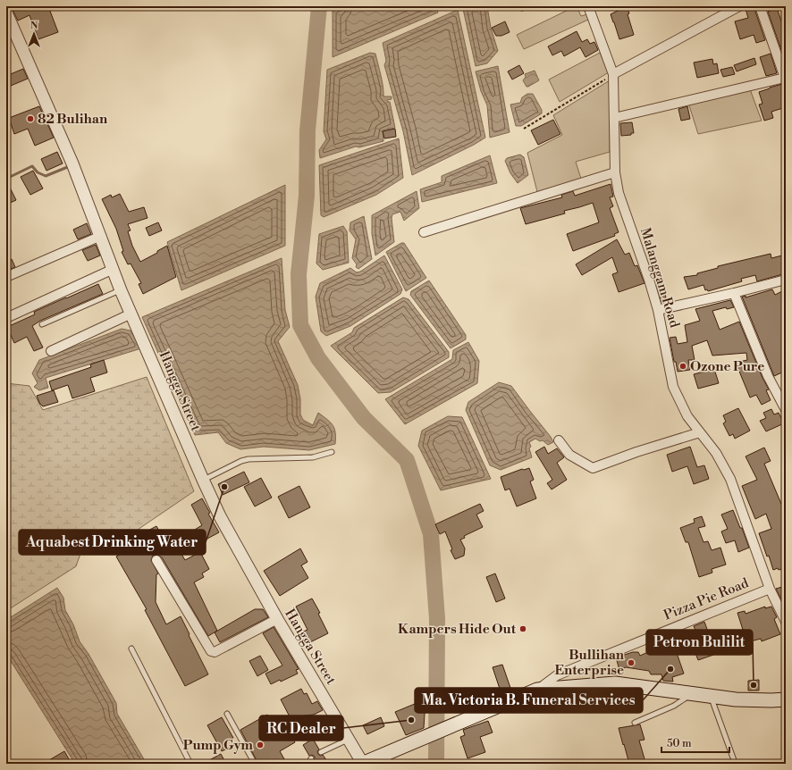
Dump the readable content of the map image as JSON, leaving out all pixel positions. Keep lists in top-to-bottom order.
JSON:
{
  "streets": {
    "street": ["Malanggam Road", "Hangga Street", "Pizza Pie Road"]
  },
  "crossings": [
    ["Malanggam Road", "Pizza Pie Road"]
  ],
  "places": [
    "82 Bulihan",
    "Ozone Pure",
    "Aquabest Drinking Water",
    "Kampers Hide Out",
    "Bullihan Enterprise",
    "Ma. Victoria B. Funeral Services",
    "Petron Bulilit",
    "RC Dealer",
    "Pump Gym"
  ],
  "scale_bar": "50 m",
  "north": "top"
}
